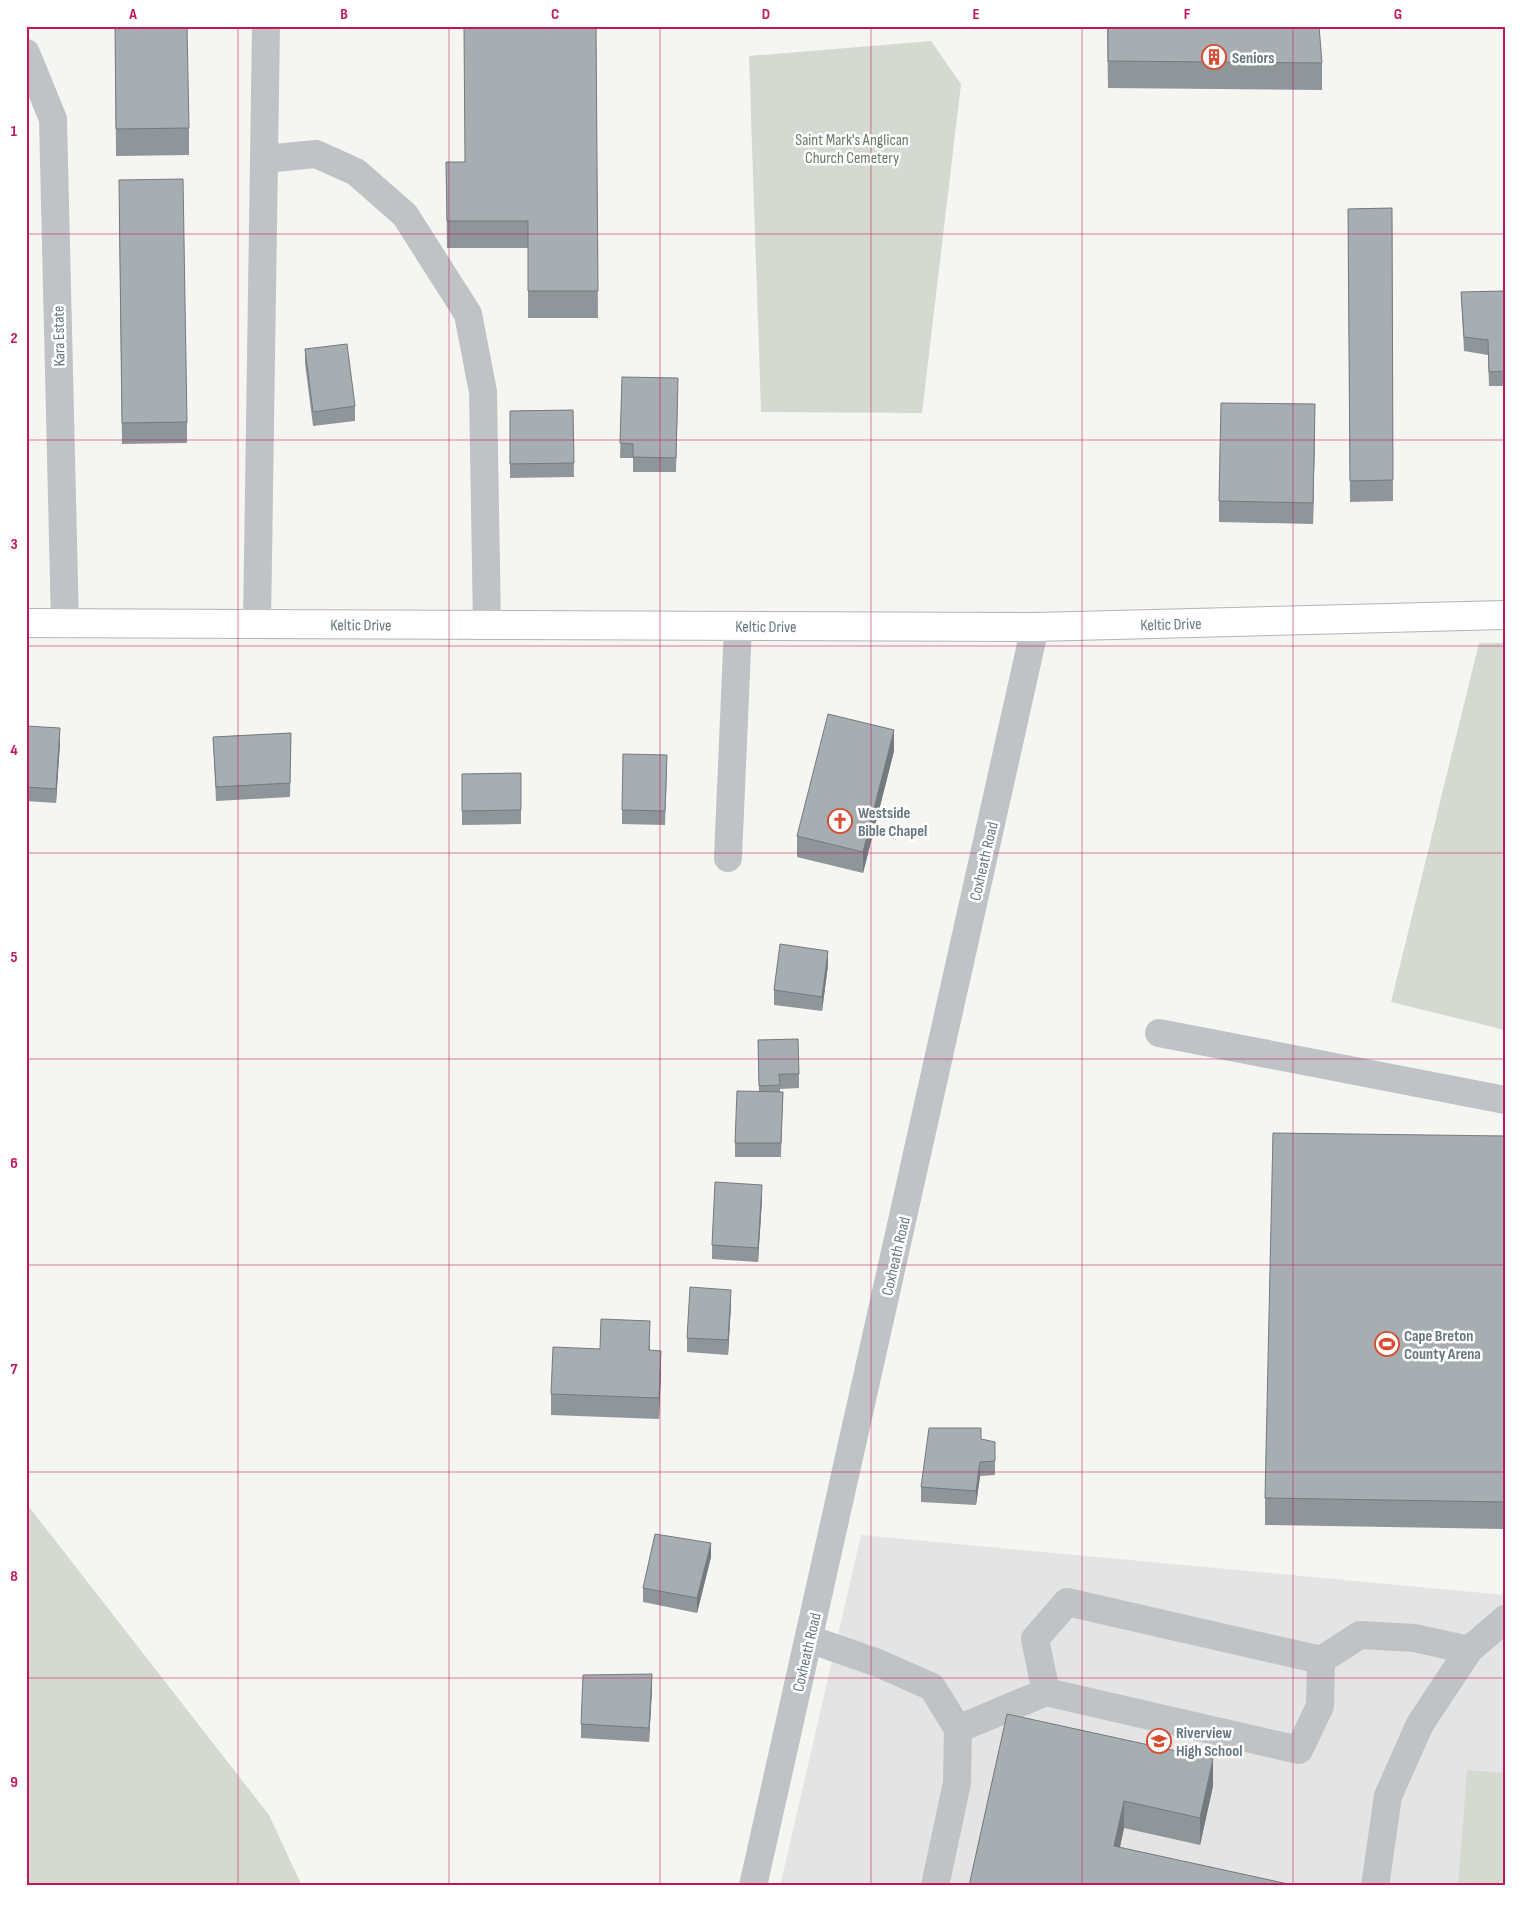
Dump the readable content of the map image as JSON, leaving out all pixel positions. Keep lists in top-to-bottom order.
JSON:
{
  "streets": {
    "main road": ["Keltic Drive"],
    "street": ["Kara Estate", "Coxheath Road"]
  },
  "crossings": [
    ["Kara Estate", "Keltic Drive"],
    ["Keltic Drive", "Coxheath Road"]
  ],
  "parks": ["Saint Mark's Anglican Church Cemetery"],
  "places": {
    "building": ["Seniors"],
    "church": ["Westside Bible Chapel"],
    "sports": ["Cape Breton County Arena"],
    "school or university": ["Riverview High School"]
  },
  "grid": {
    "columns": [
      "A",
      "B",
      "C",
      "D",
      "E",
      "F",
      "G"
    ],
    "rows": [
      "1",
      "2",
      "3",
      "4",
      "5",
      "6",
      "7",
      "8",
      "9"
    ]
  }
}
